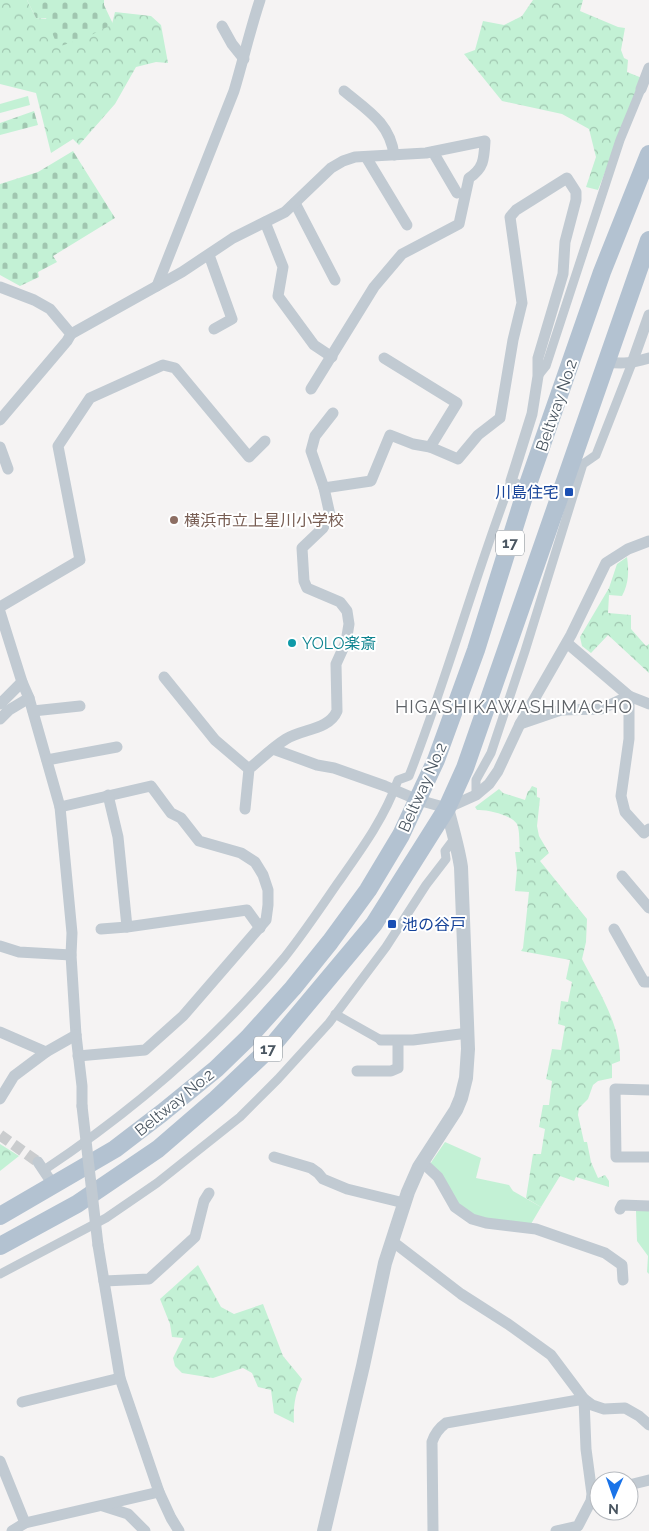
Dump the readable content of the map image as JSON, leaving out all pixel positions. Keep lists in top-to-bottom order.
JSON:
{
  "streets": {
    "main road": ["Beltway No.2", "17"]
  },
  "districts": ["HIGASHIKAWASHIMACHO"],
  "places": {
    "transit": ["川島住宅", "池の谷戸"],
    "other": ["横浜市立上星川小学校", "YOLO楽斎"]
  },
  "north": "bottom"
}
